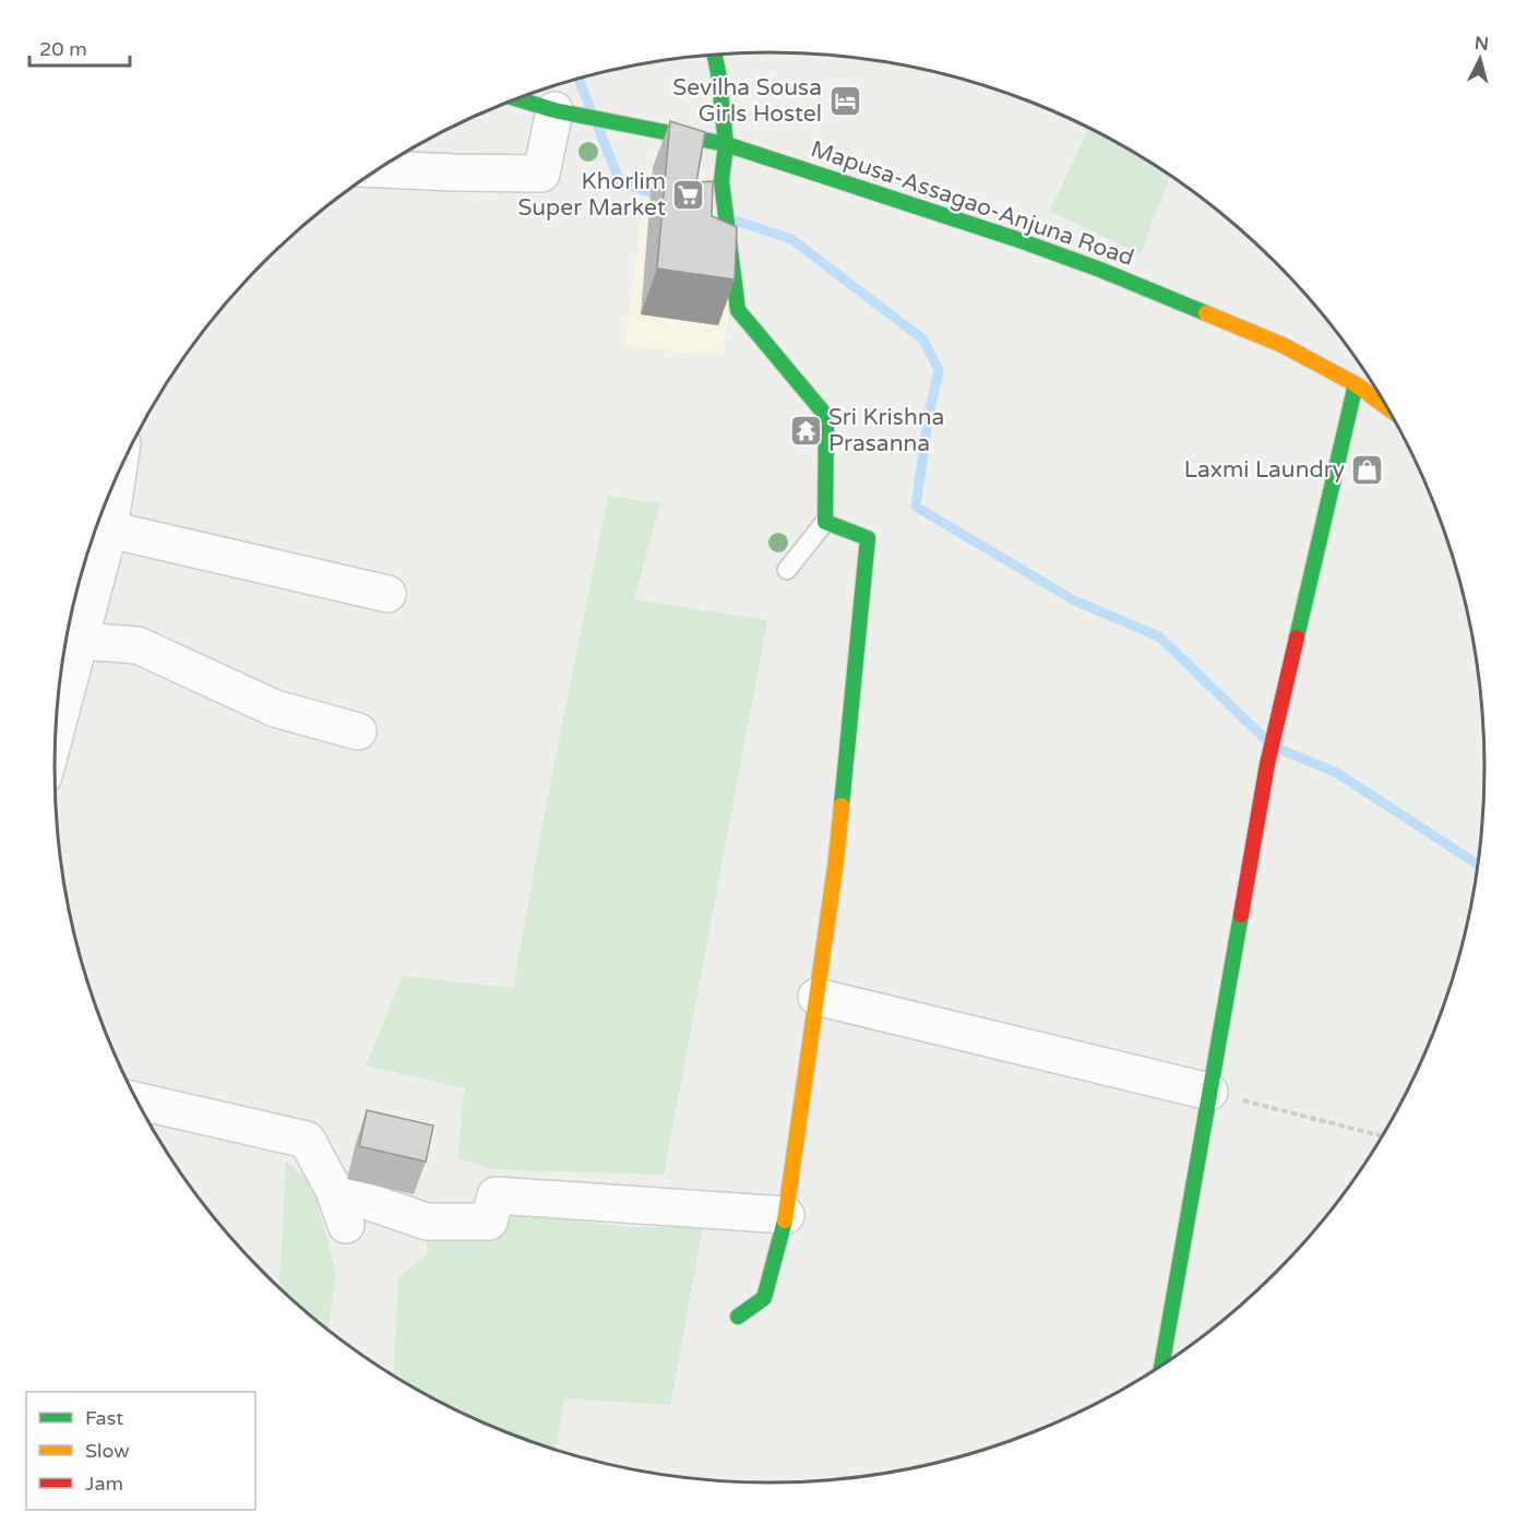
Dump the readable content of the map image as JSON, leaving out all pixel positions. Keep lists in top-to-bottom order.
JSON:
{
  "streets": {
    "street": ["Mapusa-Assagao-Anjuna Road"]
  },
  "places": {
    "hotel": ["Sevilha Sousa Girls Hostel"],
    "supermarket": ["Khorlim Super Market"],
    "temple": ["Sri Krishna Prasanna"],
    "shop": ["Laxmi Laundry"]
  },
  "legend": ["Fast", "Slow", "Jam"],
  "scale_bar": "20 m",
  "north": "top"
}
